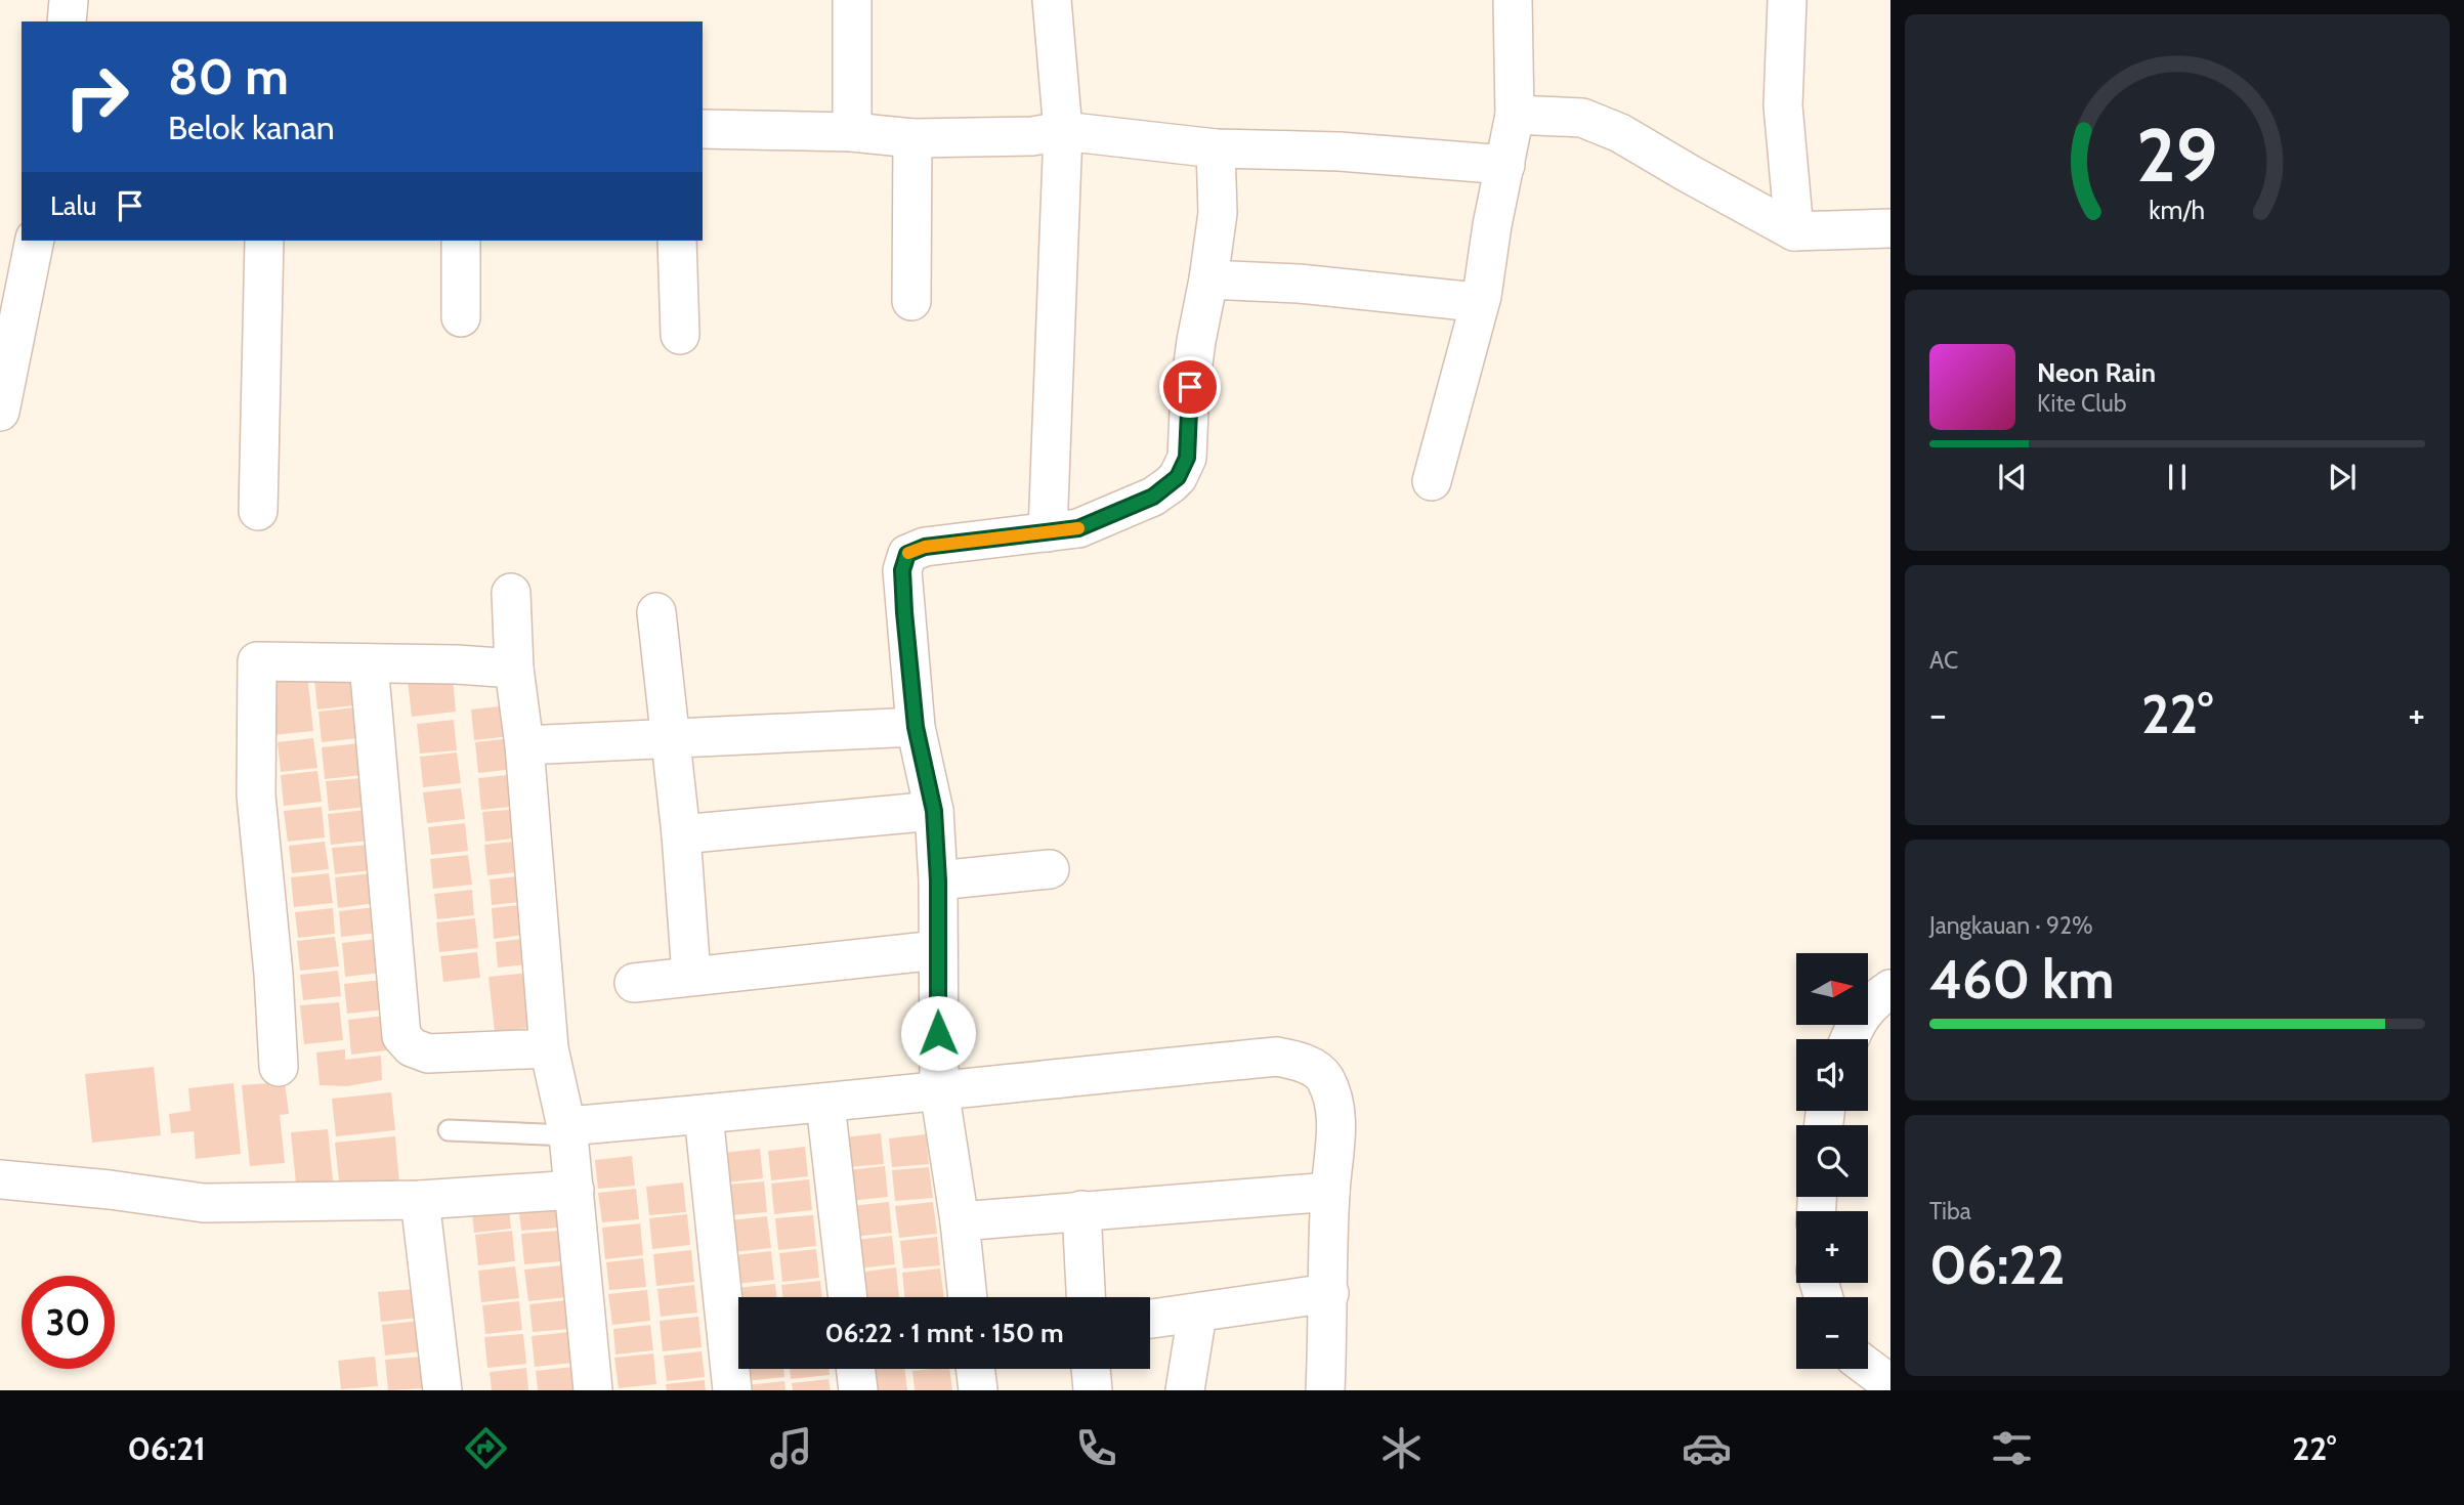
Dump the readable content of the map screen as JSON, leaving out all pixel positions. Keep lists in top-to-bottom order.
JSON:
{
  "north": "right",
  "page": {
    "turn": ["80 m", "Belok kanan"],
    "then": "Lalu",
    "song": ["Neon Rain", "Kite Club"],
    "tile": [
      "AC",
      ["Jangkauan · 92%", "460 km"],
      ["Tiba", "06:22"]
    ],
    "heat": ["−", "22°", "+"],
    "map_buttons": ["+", "−"],
    "limit": "30",
    "trip": "06:22 · 1 mnt · 150 m",
    "tabs": ["06:21", "22°"],
    "gauge": ["29", "km/h"]
  }
}
